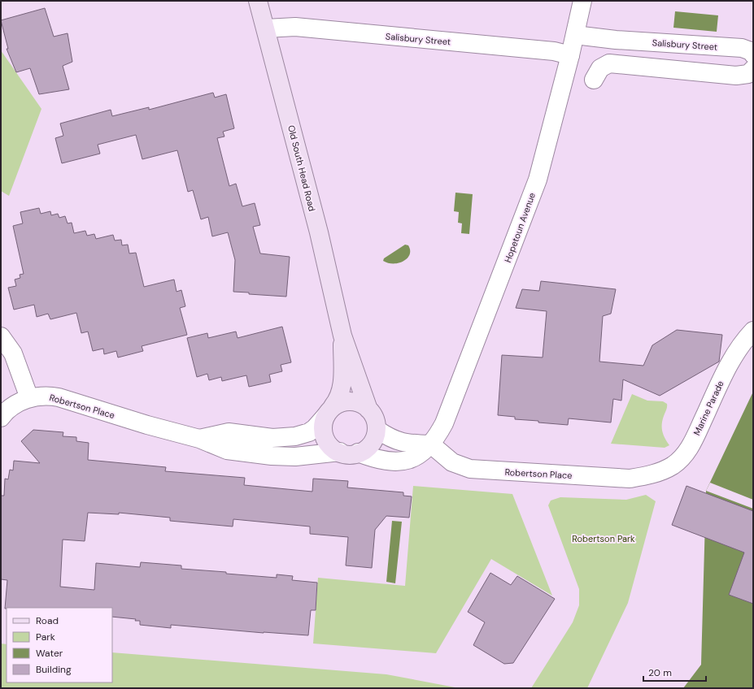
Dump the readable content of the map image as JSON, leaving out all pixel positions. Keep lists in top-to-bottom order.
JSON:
{
  "streets": {
    "main road": ["Old South Head Road"],
    "street": [
      "Salisbury Street",
      "Hopetoun Avenue",
      "Robertson Place",
      "Marine Parade"
    ]
  },
  "crossings": [
    ["Salisbury Street", "Old South Head Road"],
    ["Salisbury Street", "Hopetoun Avenue"],
    ["Old South Head Road", "Hopetoun Avenue"],
    ["Old South Head Road", "Robertson Place"],
    ["Hopetoun Avenue", "Robertson Place"],
    ["Robertson Place", "Marine Parade"]
  ],
  "parks": ["Robertson Park"],
  "legend": [
    "Road",
    "Park",
    "Water",
    "Building"
  ],
  "scale_bar": "20 m"
}
